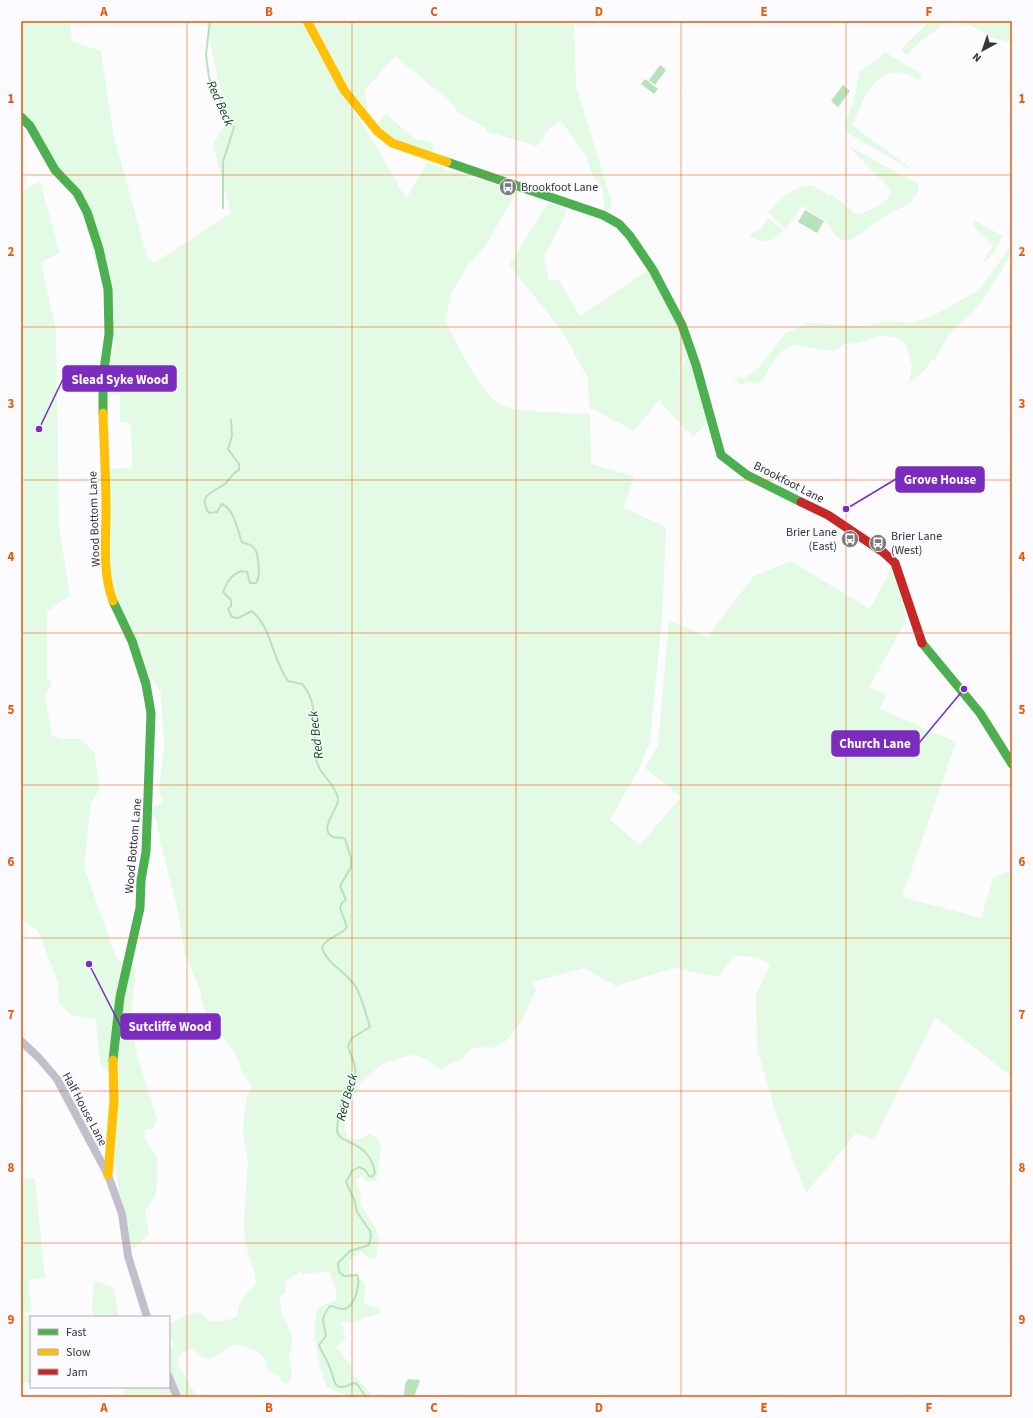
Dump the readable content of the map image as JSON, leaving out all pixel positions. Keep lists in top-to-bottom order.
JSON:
{
  "streets": {
    "street": ["Brookfoot Lane", "Wood Bottom Lane", "Half House Lane"]
  },
  "crossings": [
    ["Wood Bottom Lane", "Half House Lane"]
  ],
  "water": ["Red Beck"],
  "places": {
    "bus stop": ["Brookfoot Lane", "Brier Lane (East)", "Brier Lane (West)"],
    "other": [
      "Slead Syke Wood",
      "Grove House",
      "Church Lane",
      "Sutcliffe Wood"
    ]
  },
  "legend": ["Fast", "Slow", "Jam"],
  "north": "bottom left",
  "grid": {
    "columns": [
      "A",
      "B",
      "C",
      "D",
      "E",
      "F"
    ],
    "rows": [
      "1",
      "2",
      "3",
      "4",
      "5",
      "6",
      "7",
      "8",
      "9"
    ]
  }
}
